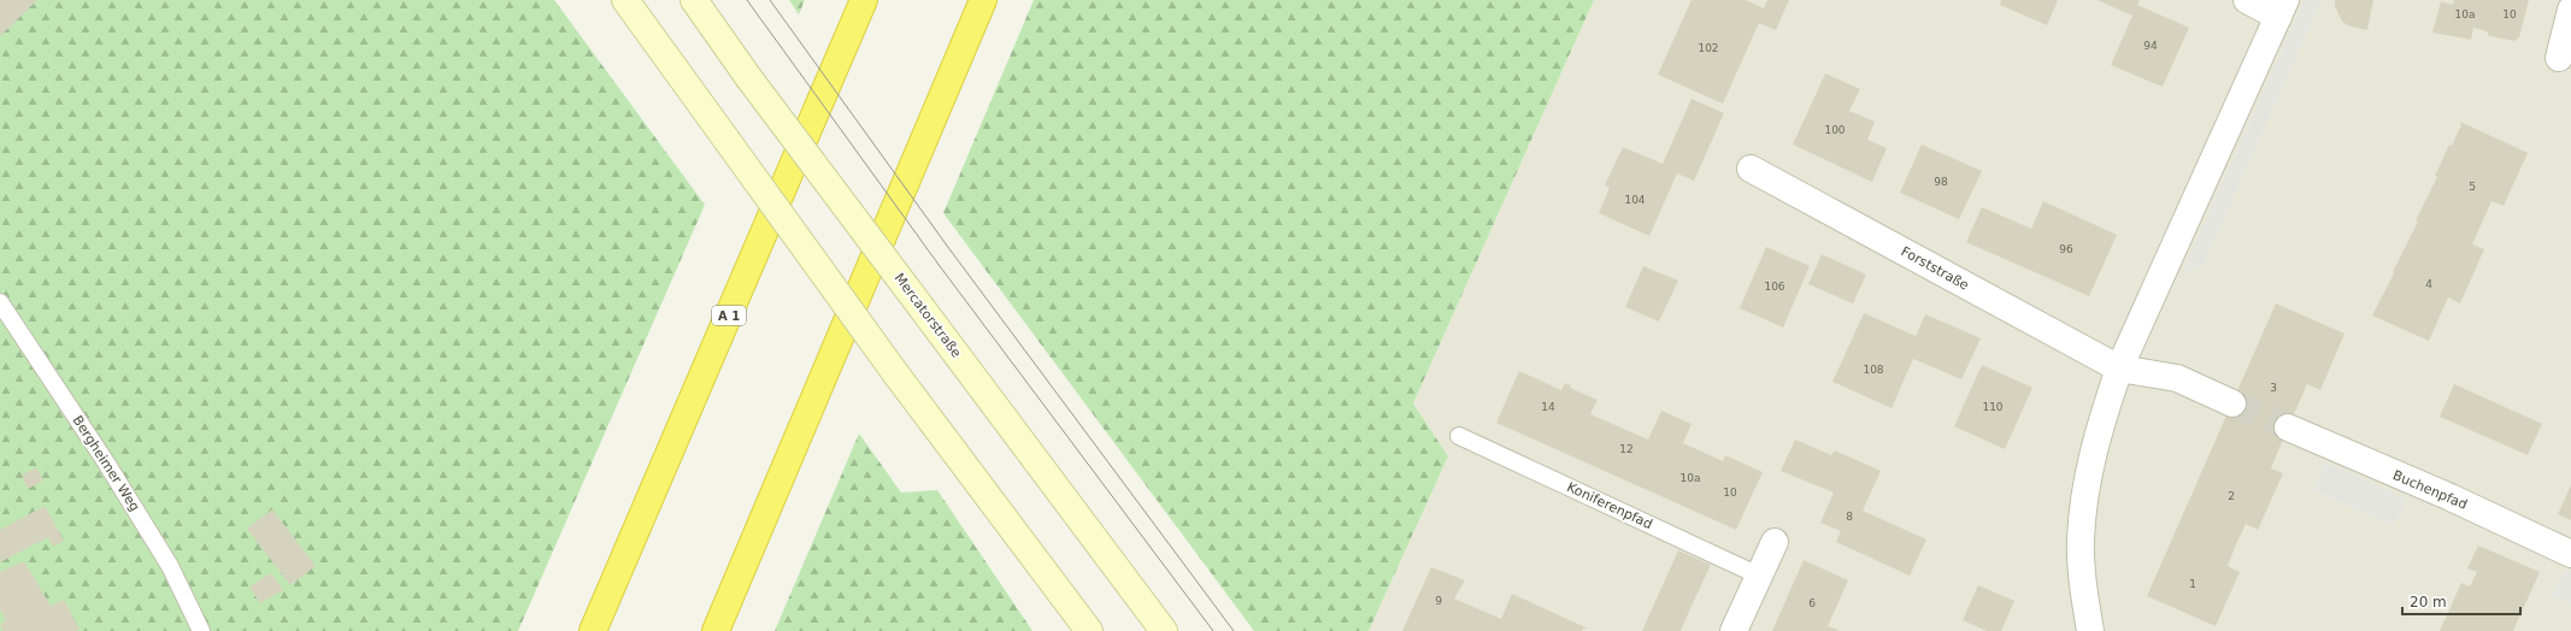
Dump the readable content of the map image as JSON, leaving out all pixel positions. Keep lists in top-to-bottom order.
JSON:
{
  "streets": {
    "highway": ["A 1"],
    "main road": ["Mercatorstraße"],
    "street": ["Forststraße", "Buchenpfad"],
    "lane": ["Bergheimer Weg", "Koniferenpfad"]
  },
  "house_numbers": [
    "10a",
    "10",
    "94",
    "102",
    "100",
    "98",
    "5",
    "104",
    "96",
    "4",
    "106",
    "108",
    "3",
    "14",
    "110",
    "12",
    "10a",
    "10",
    "2",
    "8",
    "1",
    "9",
    "6"
  ],
  "scale_bar": "20 m"
}
